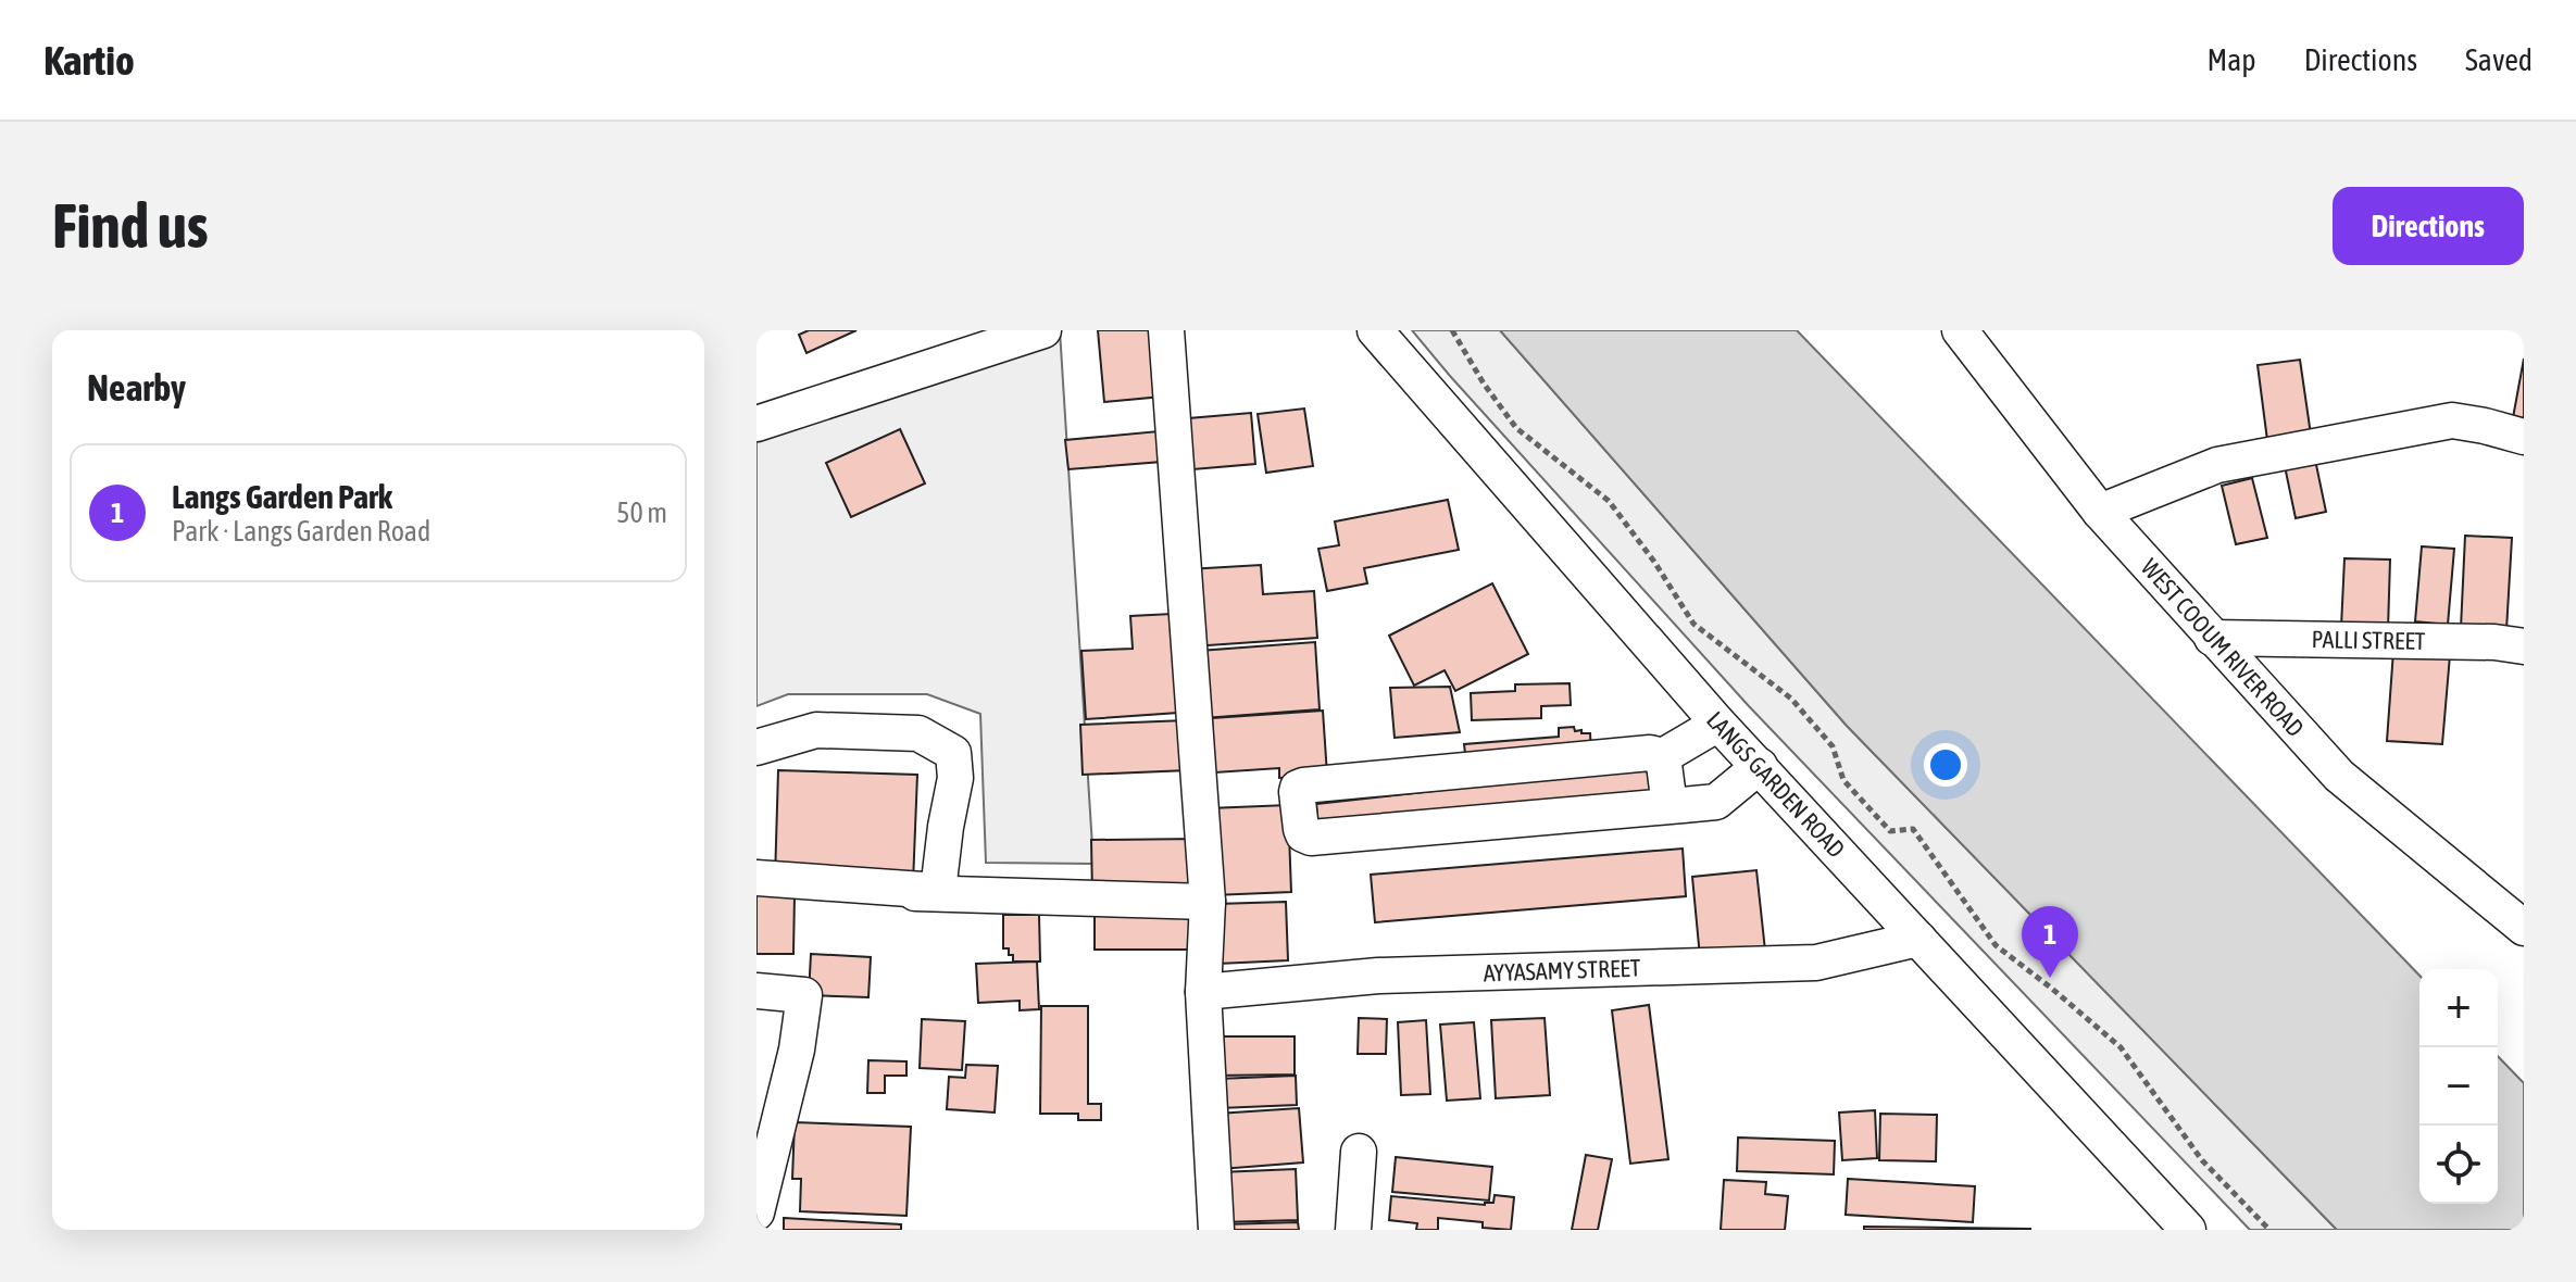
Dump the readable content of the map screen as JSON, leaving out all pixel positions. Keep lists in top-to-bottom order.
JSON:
{
  "streets": {
    "street": [
      "PALLI STREET",
      "WEST COOUM RIVER ROAD",
      "LANGS GARDEN ROAD",
      "AYYASAMY STREET"
    ]
  },
  "crossings": [
    ["PALLI STREET", "WEST COOUM RIVER ROAD"],
    ["LANGS GARDEN ROAD", "AYYASAMY STREET"]
  ],
  "page": {
    "header": "Kartio",
    "nav": ["Map", "Directions", "Saved"],
    "buttons": "Directions",
    "title": "Find us",
    "heading": "Nearby",
    "list": [
      {
        "mark": "1",
        "name": "Langs Garden Park",
        "note": "Park · Langs Garden Road",
        "value": "50 m"
      }
    ],
    "pins": "1",
    "map_buttons": ["+", "−"]
  }
}
